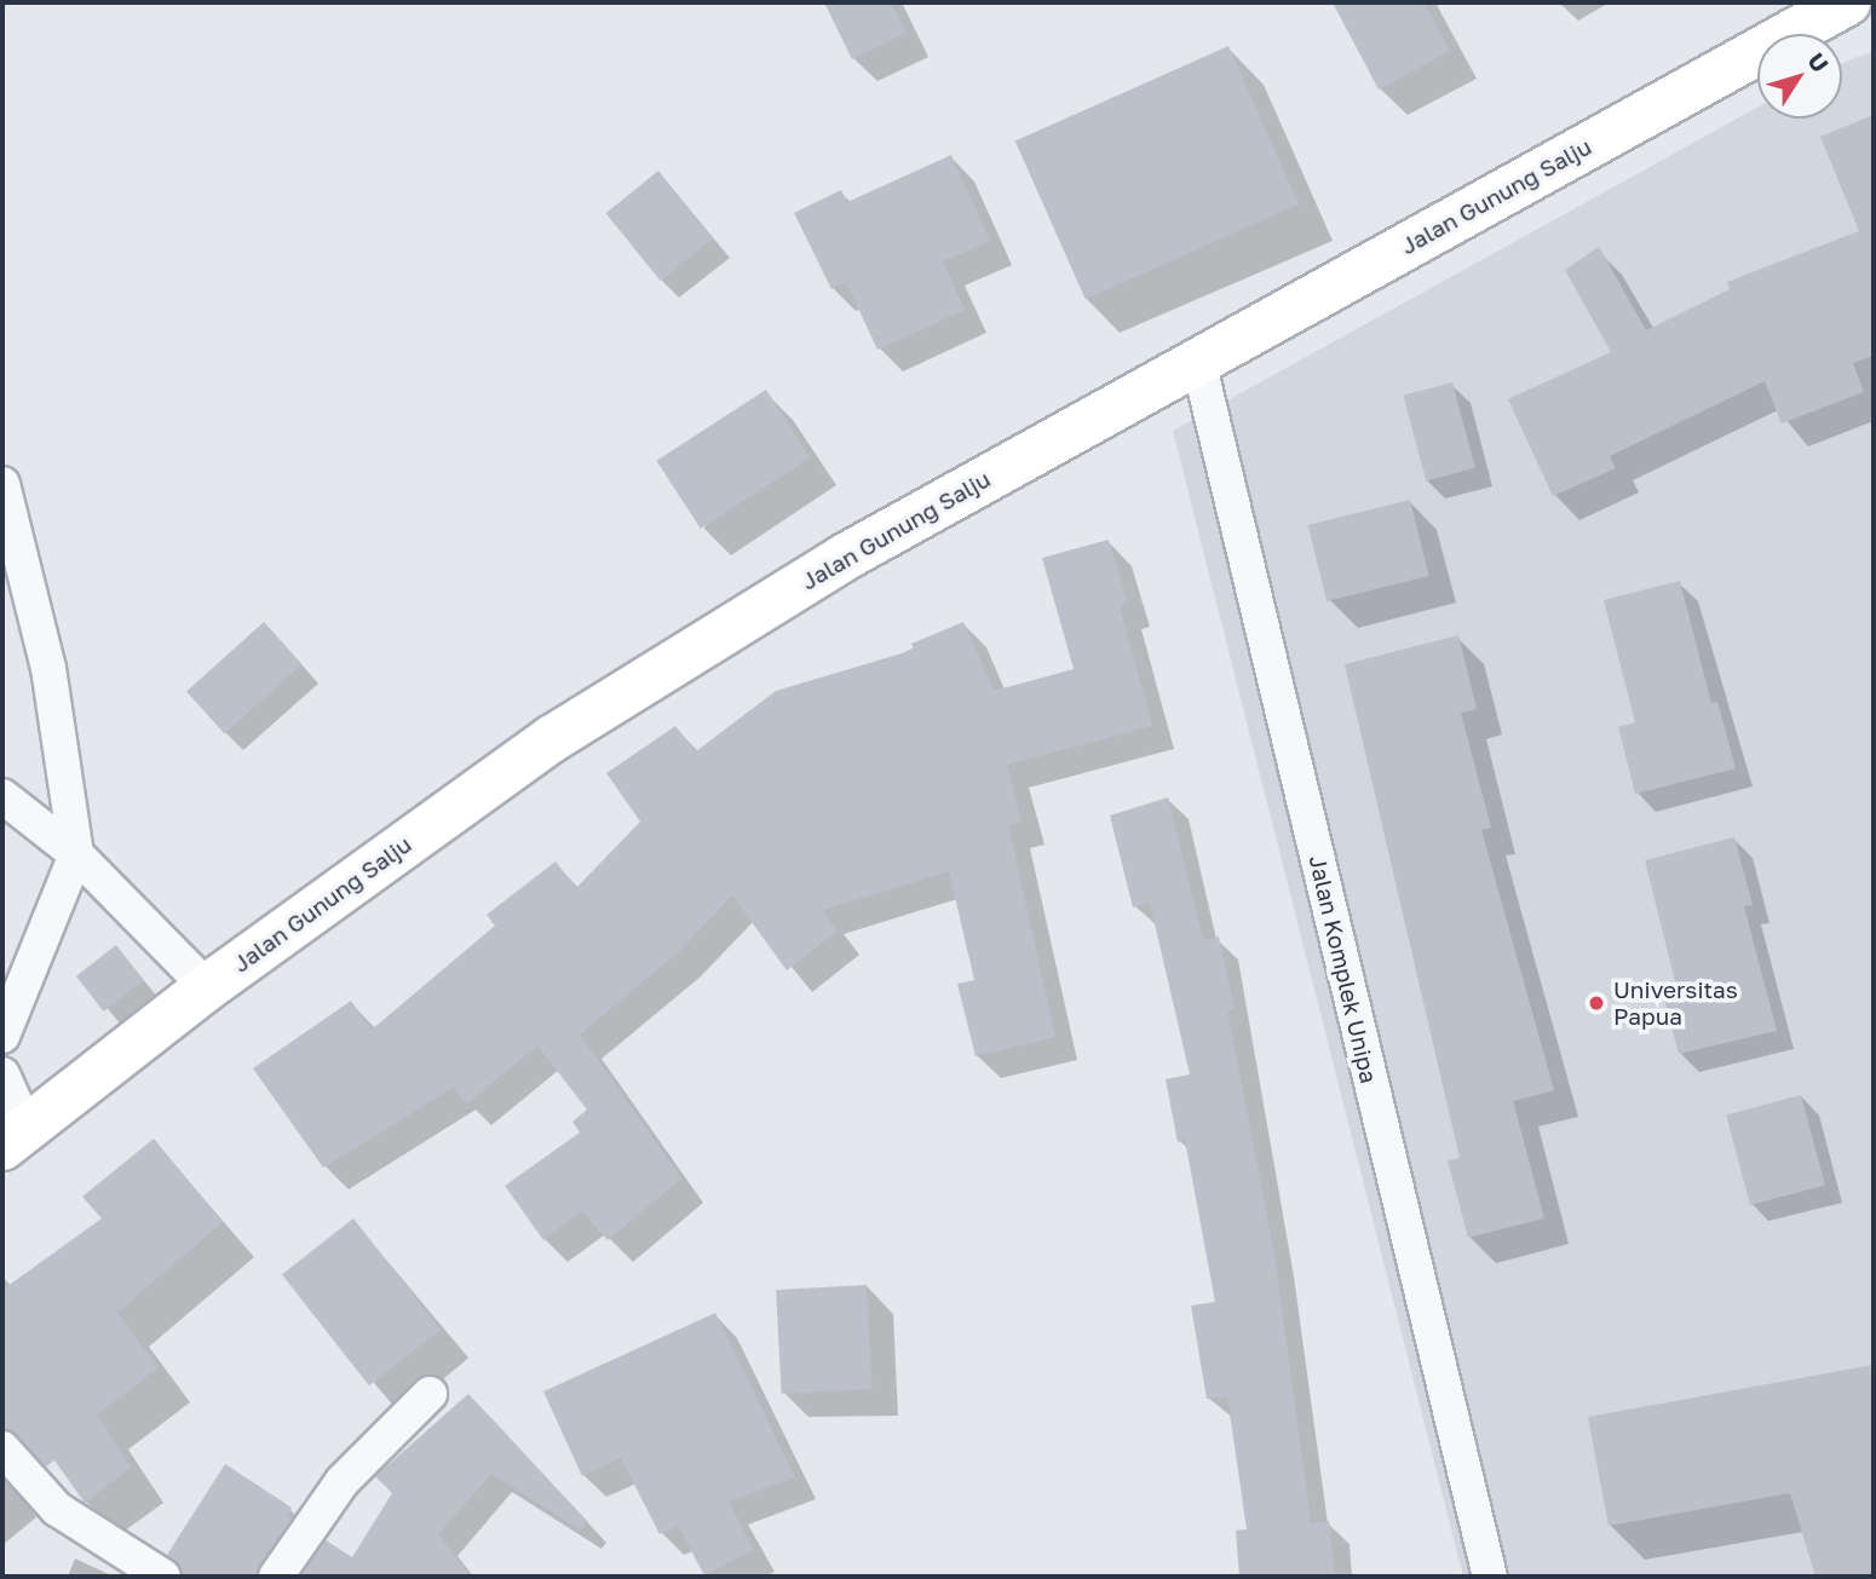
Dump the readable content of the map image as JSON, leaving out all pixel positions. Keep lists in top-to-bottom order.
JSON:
{
  "streets": {
    "main road": ["Jalan Gunung Salju"],
    "street": ["Jalan Komplek Unipa"]
  },
  "crossings": [
    ["Jalan Gunung Salju", "Jalan Komplek Unipa"]
  ],
  "places": ["Universitas Papua"],
  "north": "top right"
}
